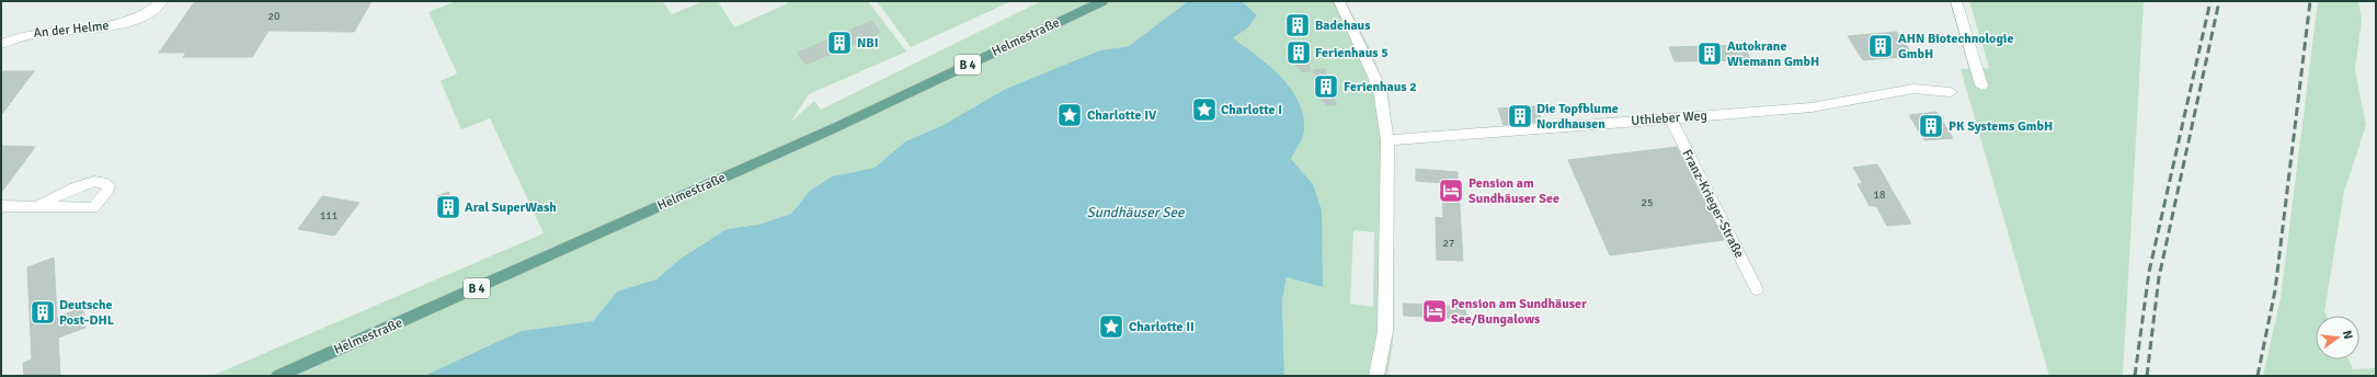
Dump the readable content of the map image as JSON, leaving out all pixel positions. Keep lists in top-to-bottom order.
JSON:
{
  "streets": {
    "main road": ["Helmestraße", "B 4"],
    "street": ["An der Helme", "Uthleber Weg", "Franz-Krieger-Straße"]
  },
  "crossings": [
    ["Uthleber Weg", "Franz-Krieger-Straße"]
  ],
  "water": ["Sundhäuser See"],
  "places": {
    "building": [
      "Badehaus",
      "NBI",
      "AHN Biotechnologie GmbH",
      "Ferienhaus 5",
      "Autokrane Wiemann GmbH",
      "Ferienhaus 2",
      "Die Topfblume Nordhausen",
      "PK Systems GmbH",
      "Aral SuperWash",
      "Deutsche Post-DHL"
    ],
    "place": ["Charlotte I", "Charlotte IV", "Charlotte II"],
    "hotel": ["Pension am Sundhäuser See", "Pension am Sundhäuser See/Bungalows"]
  },
  "house_numbers": [
    "20",
    "18",
    "25",
    "111",
    "27"
  ],
  "north": "right"
}
